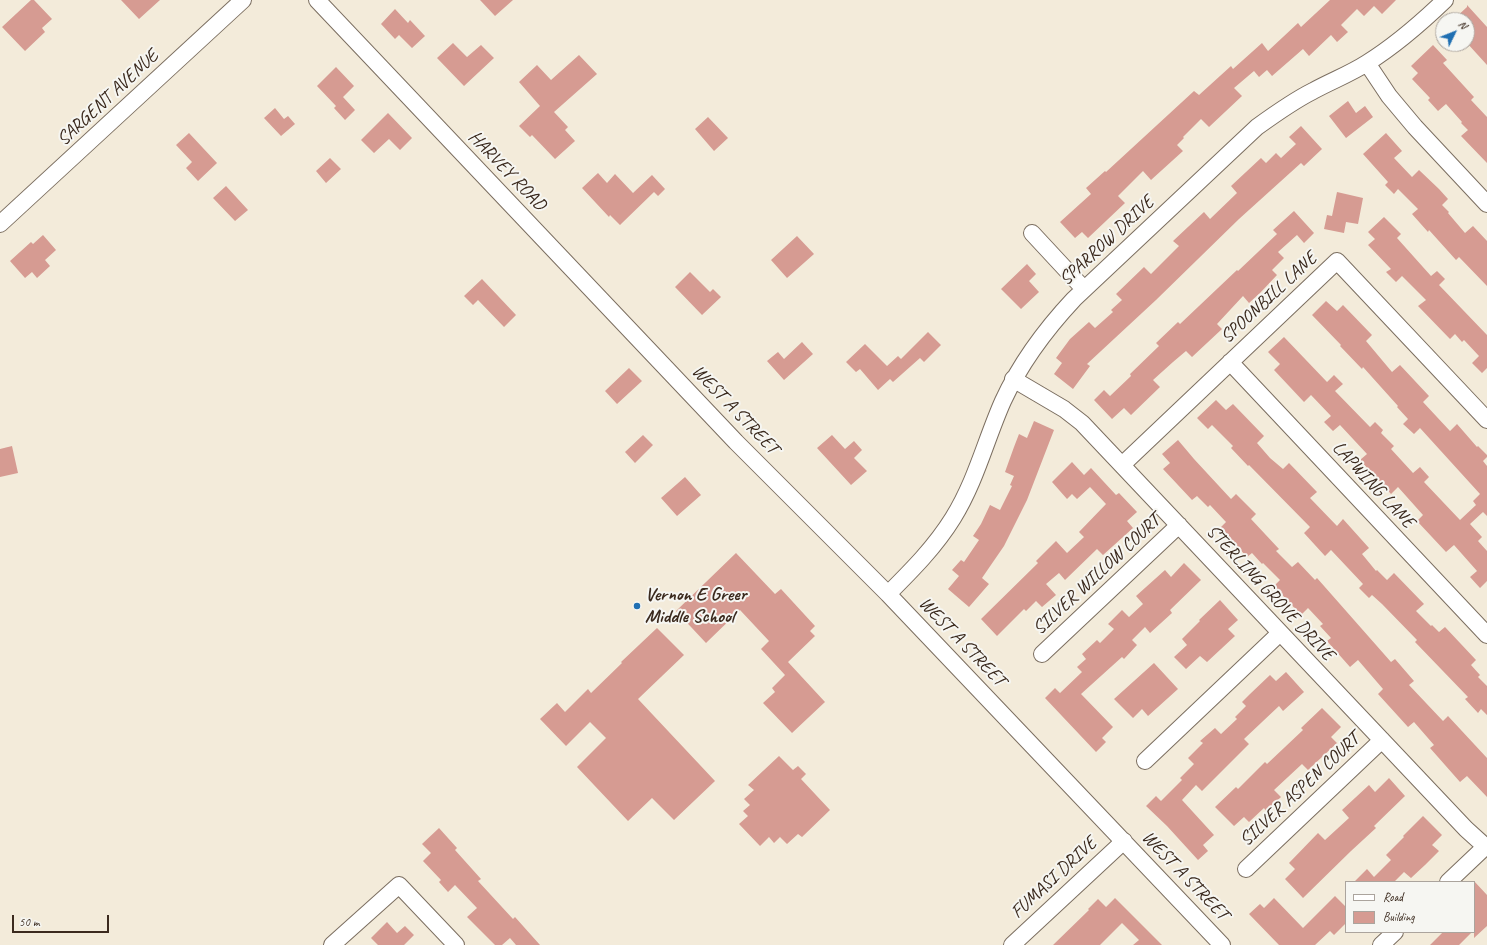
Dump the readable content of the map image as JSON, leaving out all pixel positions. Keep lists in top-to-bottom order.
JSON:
{
  "streets": {
    "street": [
      "SARGENT AVENUE",
      "HARVEY ROAD",
      "SPARROW DRIVE",
      "SPOONBILL LANE",
      "WEST A STREET",
      "LAPWING LANE",
      "SILVER WILLOW COURT",
      "STERLING GROVE DRIVE",
      "SILVER ASPEN COURT",
      "FUMASI DRIVE"
    ]
  },
  "crossings": [
    ["HARVEY ROAD", "WEST A STREET"],
    ["SPARROW DRIVE", "WEST A STREET"],
    ["SPARROW DRIVE", "STERLING GROVE DRIVE"],
    ["SPOONBILL LANE", "LAPWING LANE"],
    ["SPOONBILL LANE", "STERLING GROVE DRIVE"],
    ["WEST A STREET", "FUMASI DRIVE"],
    ["SILVER WILLOW COURT", "STERLING GROVE DRIVE"],
    ["STERLING GROVE DRIVE", "SILVER ASPEN COURT"]
  ],
  "places": ["Vernon E Greer Middle School"],
  "legend": ["Road", "Building"],
  "scale_bar": "50 m",
  "north": "top right"
}
